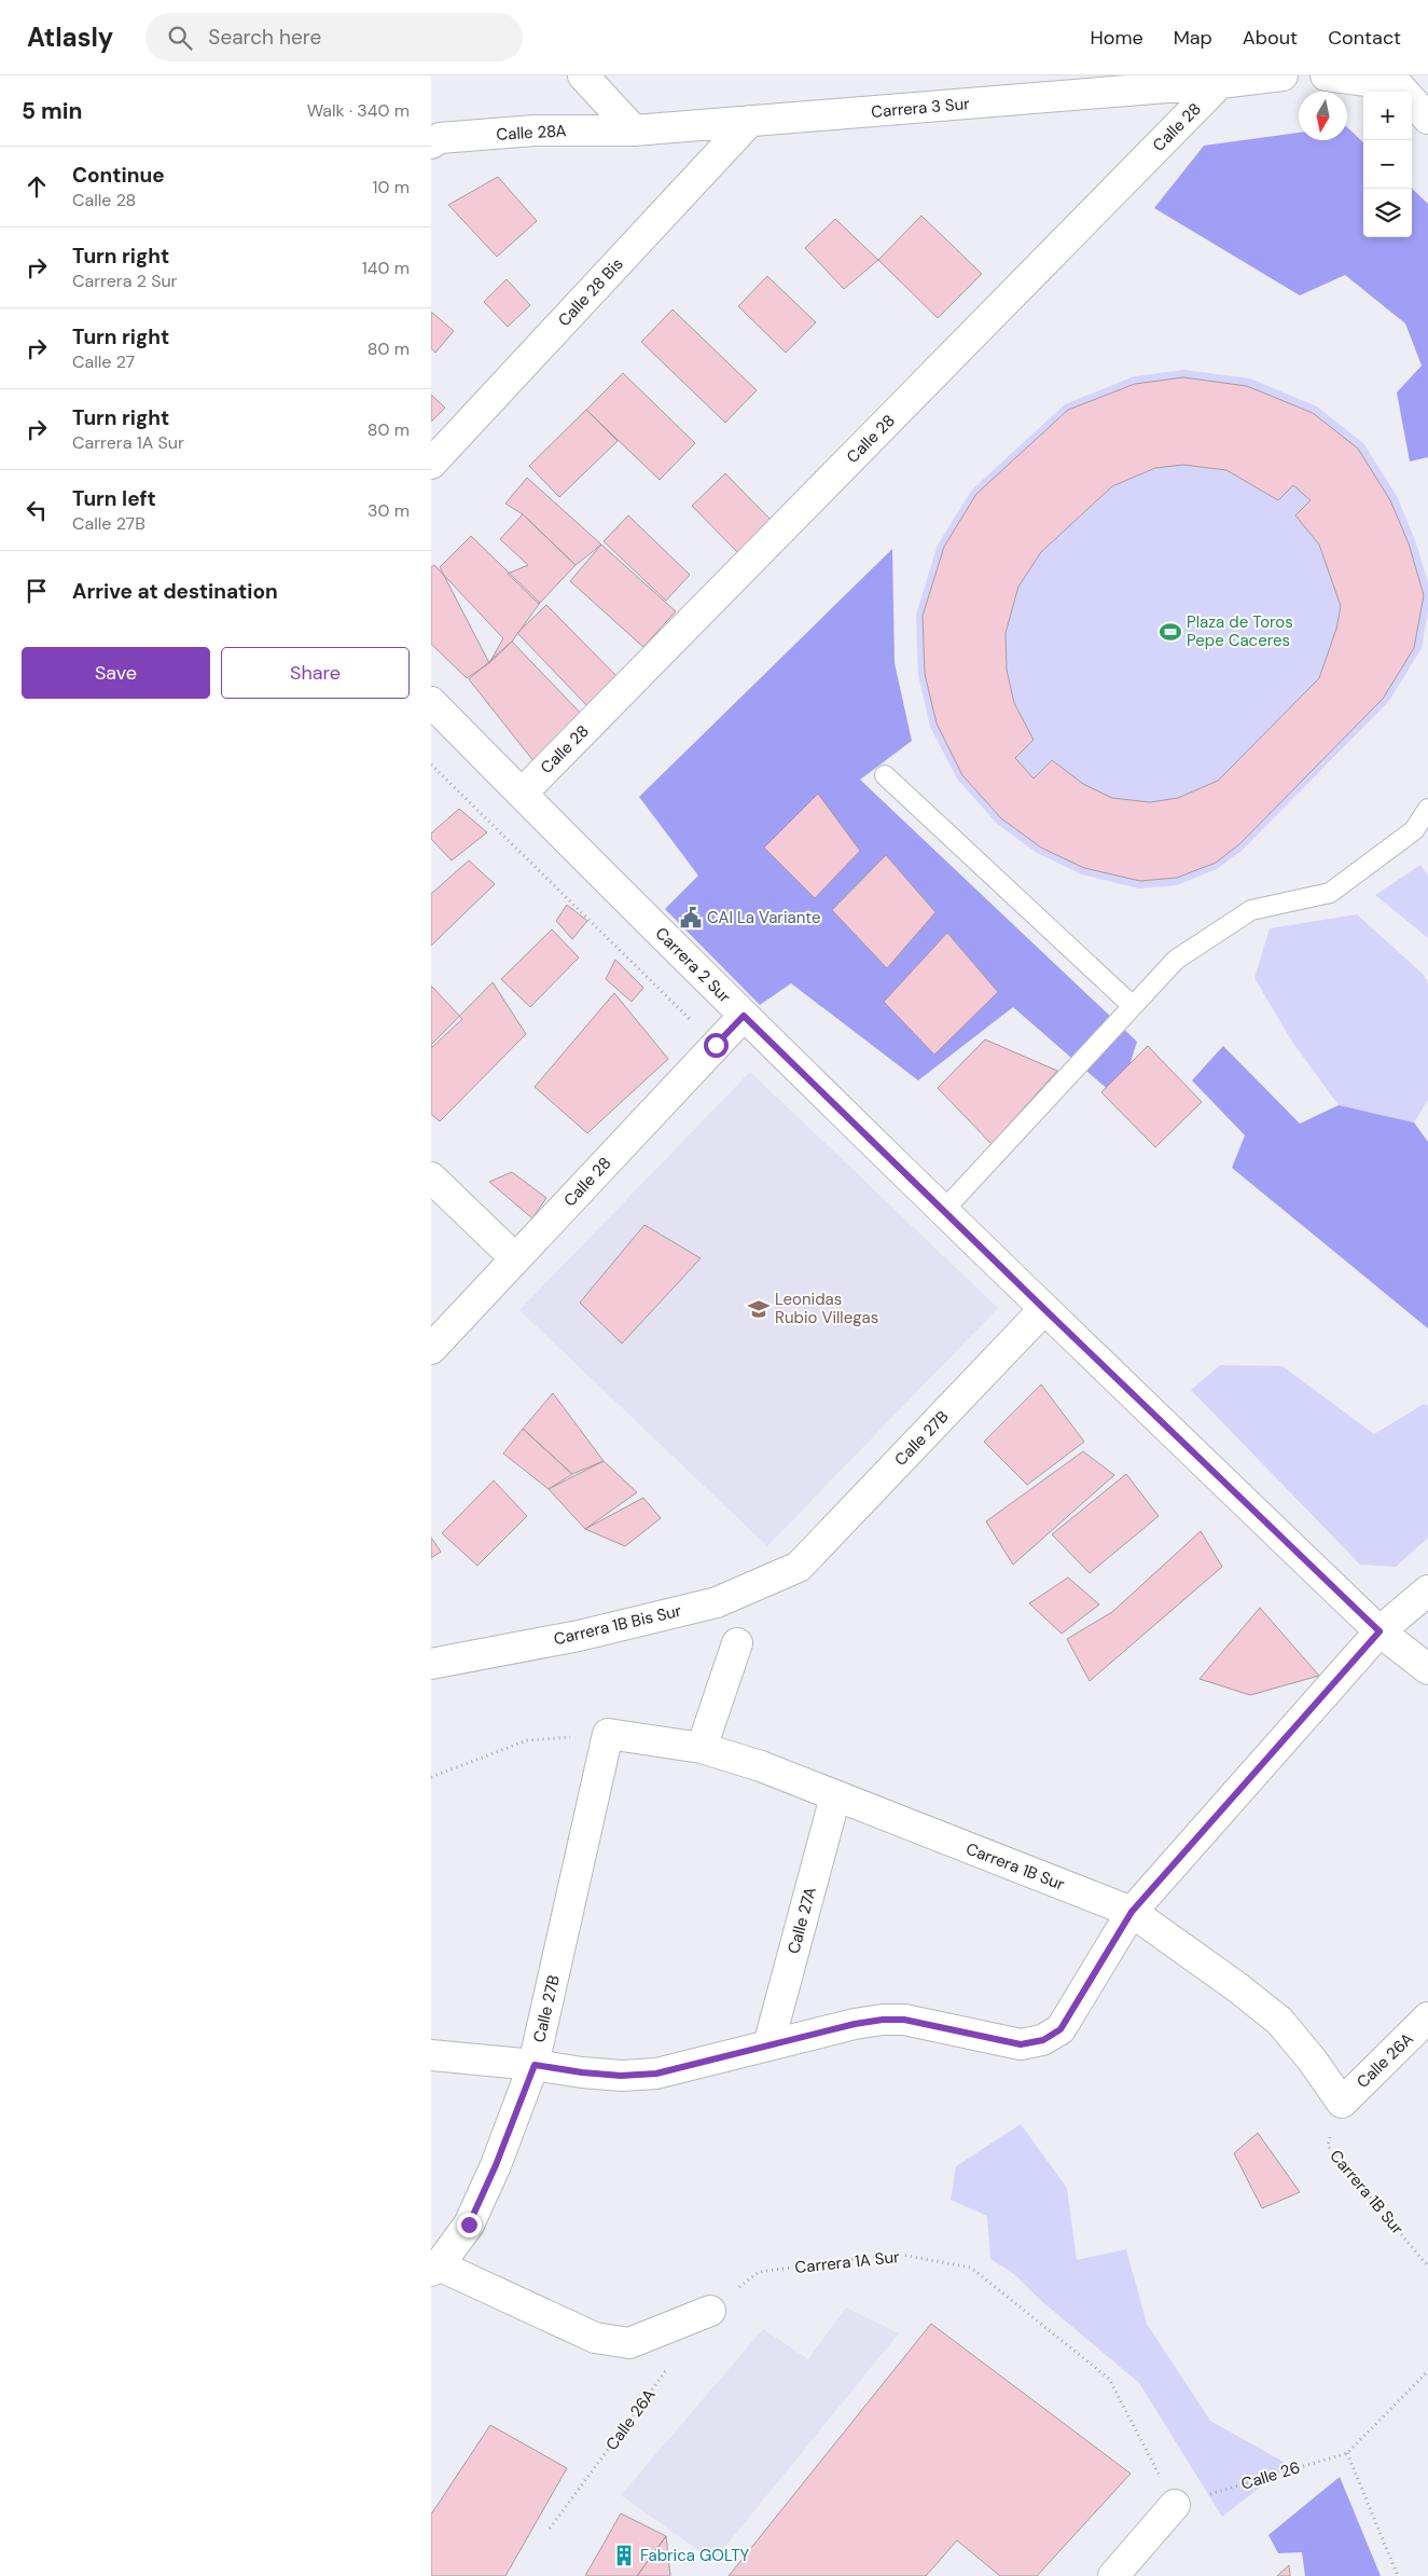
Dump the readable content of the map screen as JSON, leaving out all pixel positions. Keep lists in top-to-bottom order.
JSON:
{
  "streets": {
    "street": [
      "Carrera 3 Sur",
      "Calle 28",
      "Calle 28A",
      "Calle 28 Bis",
      "Carrera 2 Sur",
      "Calle 27B",
      "Carrera 1B Bis Sur",
      "Carrera 1B Sur",
      "Calle 27A",
      "Calle 26A"
    ],
    "path": ["Carrera 1A Sur", "Calle 26"]
  },
  "crossings": [
    ["Carrera 3 Sur", "Calle 28"],
    ["Carrera 3 Sur", "Calle 28A"],
    ["Carrera 3 Sur", "Calle 28 Bis"],
    ["Calle 28", "Carrera 2 Sur"],
    ["Carrera 2 Sur", "Calle 27B"],
    ["Calle 27B", "Carrera 1B Bis Sur"],
    ["Calle 27B", "Carrera 1B Sur"],
    ["Carrera 1B Sur", "Calle 27A"],
    ["Carrera 1B Sur", "Calle 26A"],
    ["Carrera 1A Sur", "Calle 26"]
  ],
  "places": {
    "sports": ["Plaza de Toros Pepe Caceres"],
    "public building": ["CAI La Variante"],
    "school or university": ["Leonidas Rubio Villegas"],
    "building": ["Fabrica GOLTY"]
  },
  "north": "bottom",
  "page": {
    "header": "Atlasly",
    "search": "Search here",
    "nav": [
      "Home",
      "Map",
      "About",
      "Contact"
    ],
    "heading": ["5 min", "Walk · 340 m"],
    "map_buttons": ["+", "−"],
    "list": [
      ["Continue", "Calle 28", "10 m"],
      ["Turn right", "Carrera 2 Sur", "140 m"],
      ["Turn right", "Calle 27", "80 m"],
      ["Turn right", "Carrera 1A Sur", "80 m"],
      ["Turn left", "Calle 27B", "30 m"],
      "Arrive at destination"
    ],
    "buttons": ["Save", "Share"]
  }
}
